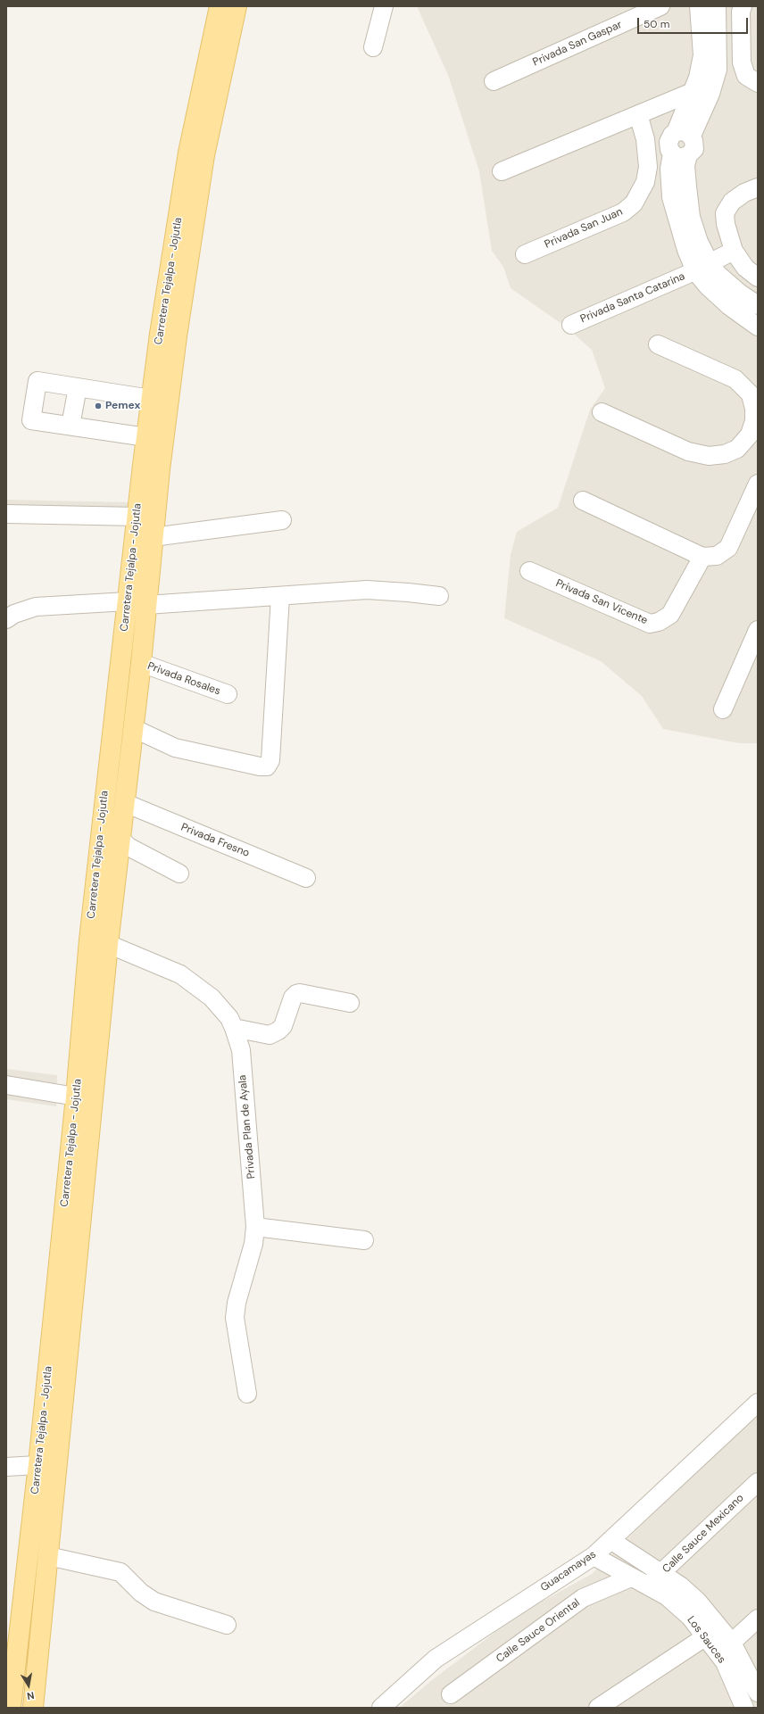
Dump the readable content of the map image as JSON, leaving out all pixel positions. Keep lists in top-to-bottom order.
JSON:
{
  "streets": {
    "main road": ["Carretera Tejalpa - Jojutla"],
    "street": [
      "Privada San Gaspar",
      "Privada San Juan",
      "Privada Santa Catarina",
      "Privada San Vicente",
      "Privada Rosales",
      "Privada Fresno",
      "Privada Plan de Ayala",
      "Calle Sauce Mexicano",
      "Guacamayas",
      "Calle Sauce Oriental",
      "Los Sauces"
    ]
  },
  "crossings": [
    ["Carretera Tejalpa - Jojutla", "Privada Rosales"],
    ["Carretera Tejalpa - Jojutla", "Privada Fresno"],
    ["Carretera Tejalpa - Jojutla", "Privada Plan de Ayala"],
    ["Calle Sauce Mexicano", "Los Sauces"],
    ["Guacamayas", "Los Sauces"],
    ["Calle Sauce Oriental", "Los Sauces"]
  ],
  "places": ["Pemex"],
  "scale_bar": "50 m",
  "north": "bottom"
}
